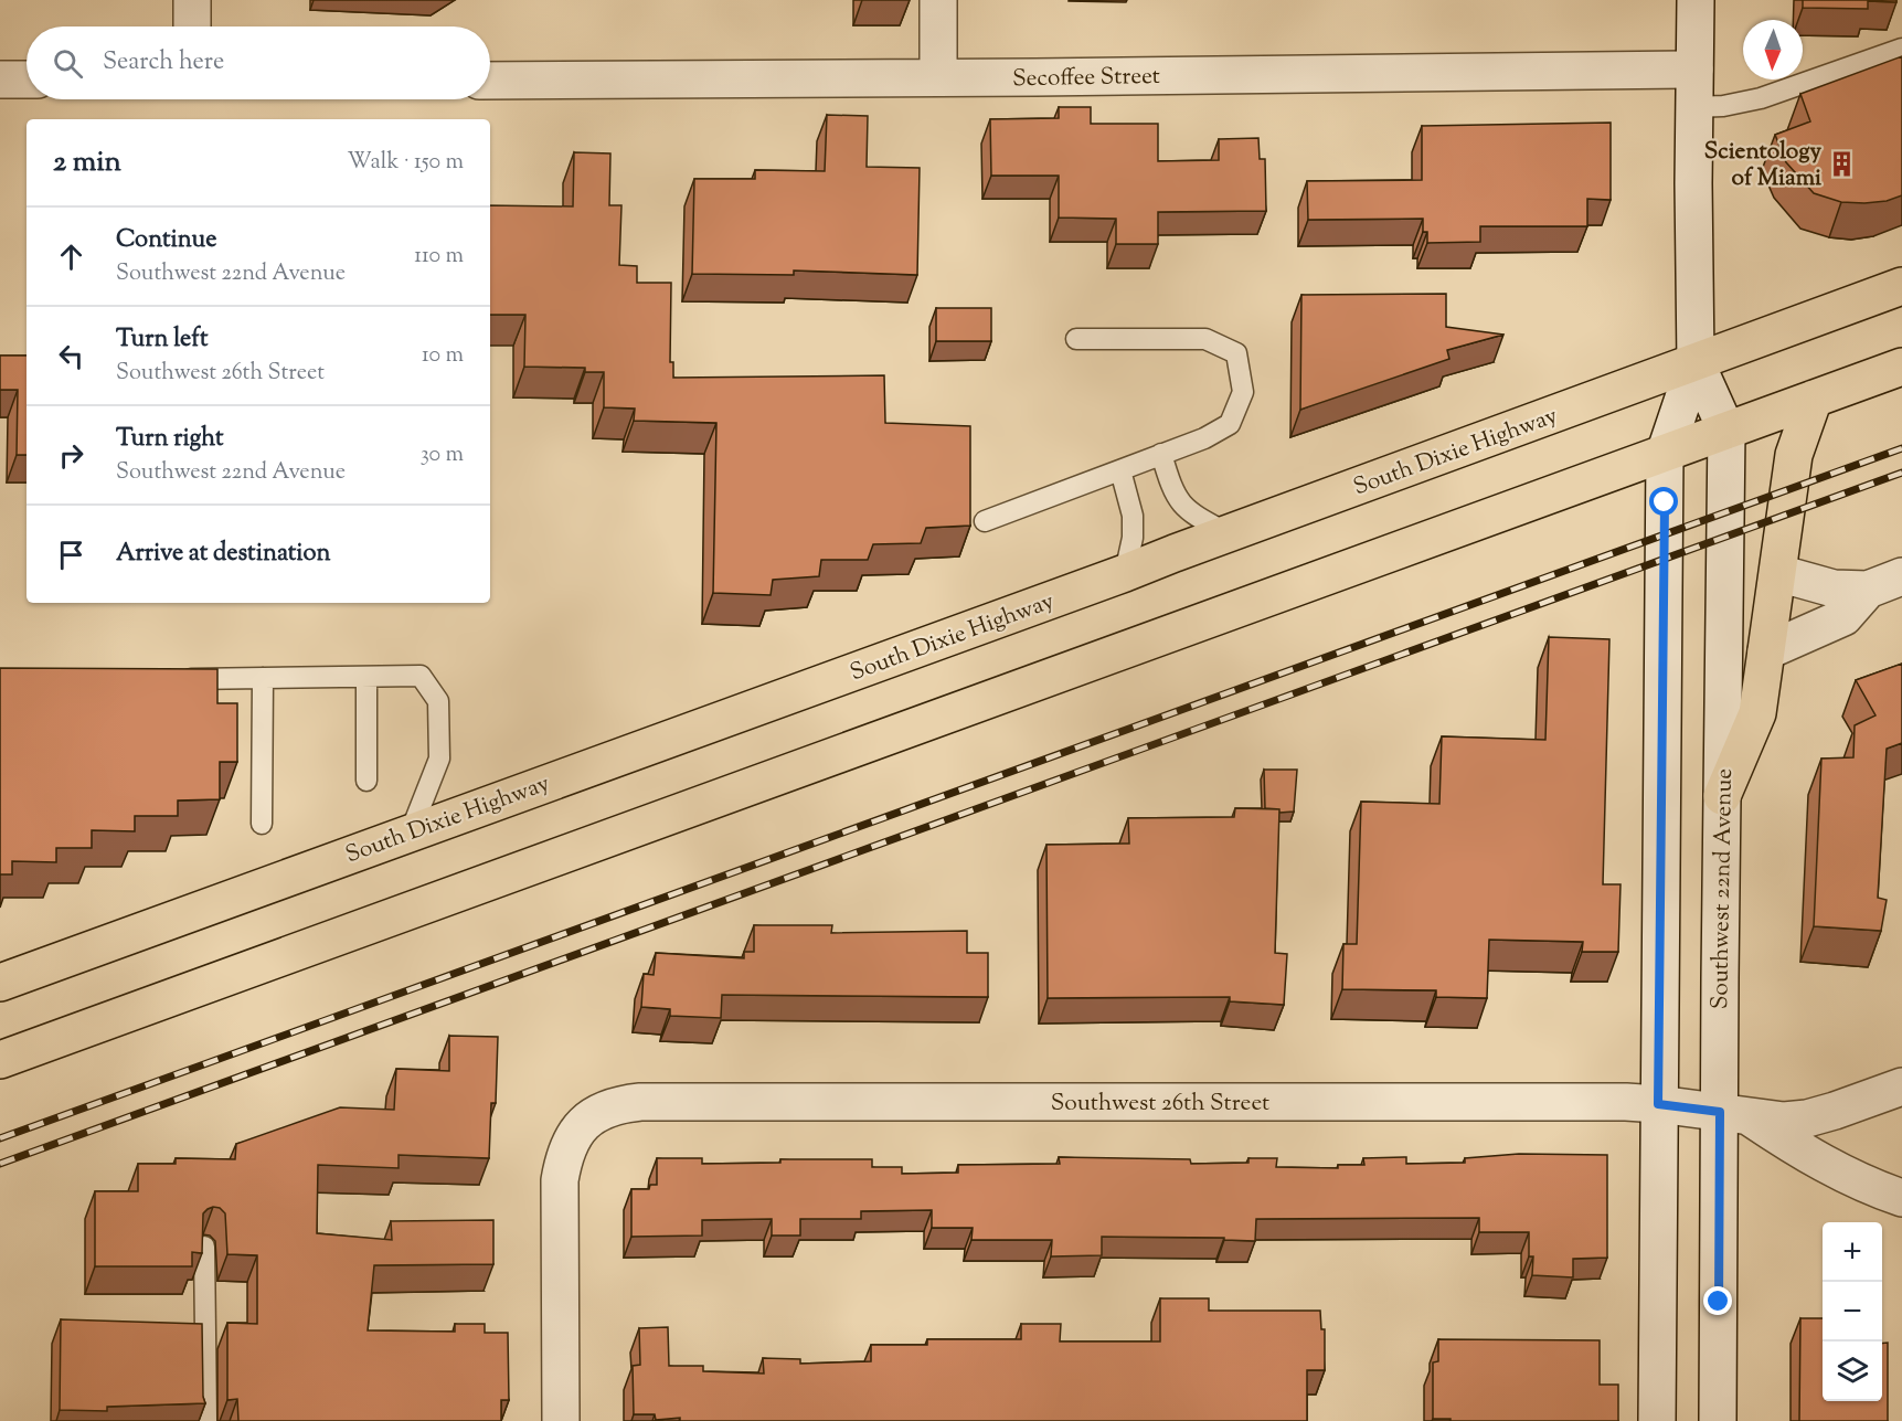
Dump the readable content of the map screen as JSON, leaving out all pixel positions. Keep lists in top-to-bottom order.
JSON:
{
  "streets": {
    "highway": ["South Dixie Highway"],
    "street": ["Secoffee Street", "Southwest 22nd Avenue", "Southwest 26th Street"]
  },
  "crossings": [
    ["Secoffee Street", "Southwest 22nd Avenue"],
    ["South Dixie Highway", "Southwest 22nd Avenue"],
    ["Southwest 22nd Avenue", "Southwest 26th Street"]
  ],
  "places": {
    "building": ["Scientology of Miami"]
  },
  "north": "bottom",
  "page": {
    "search": "Search here",
    "heading": ["2 min", "Walk · 150 m"],
    "list": [
      ["Continue", "Southwest 22nd Avenue", "110 m"],
      ["Turn left", "Southwest 26th Street", "10 m"],
      ["Turn right", "Southwest 22nd Avenue", "30 m"],
      "Arrive at destination"
    ],
    "map_buttons": ["+", "−"]
  }
}
